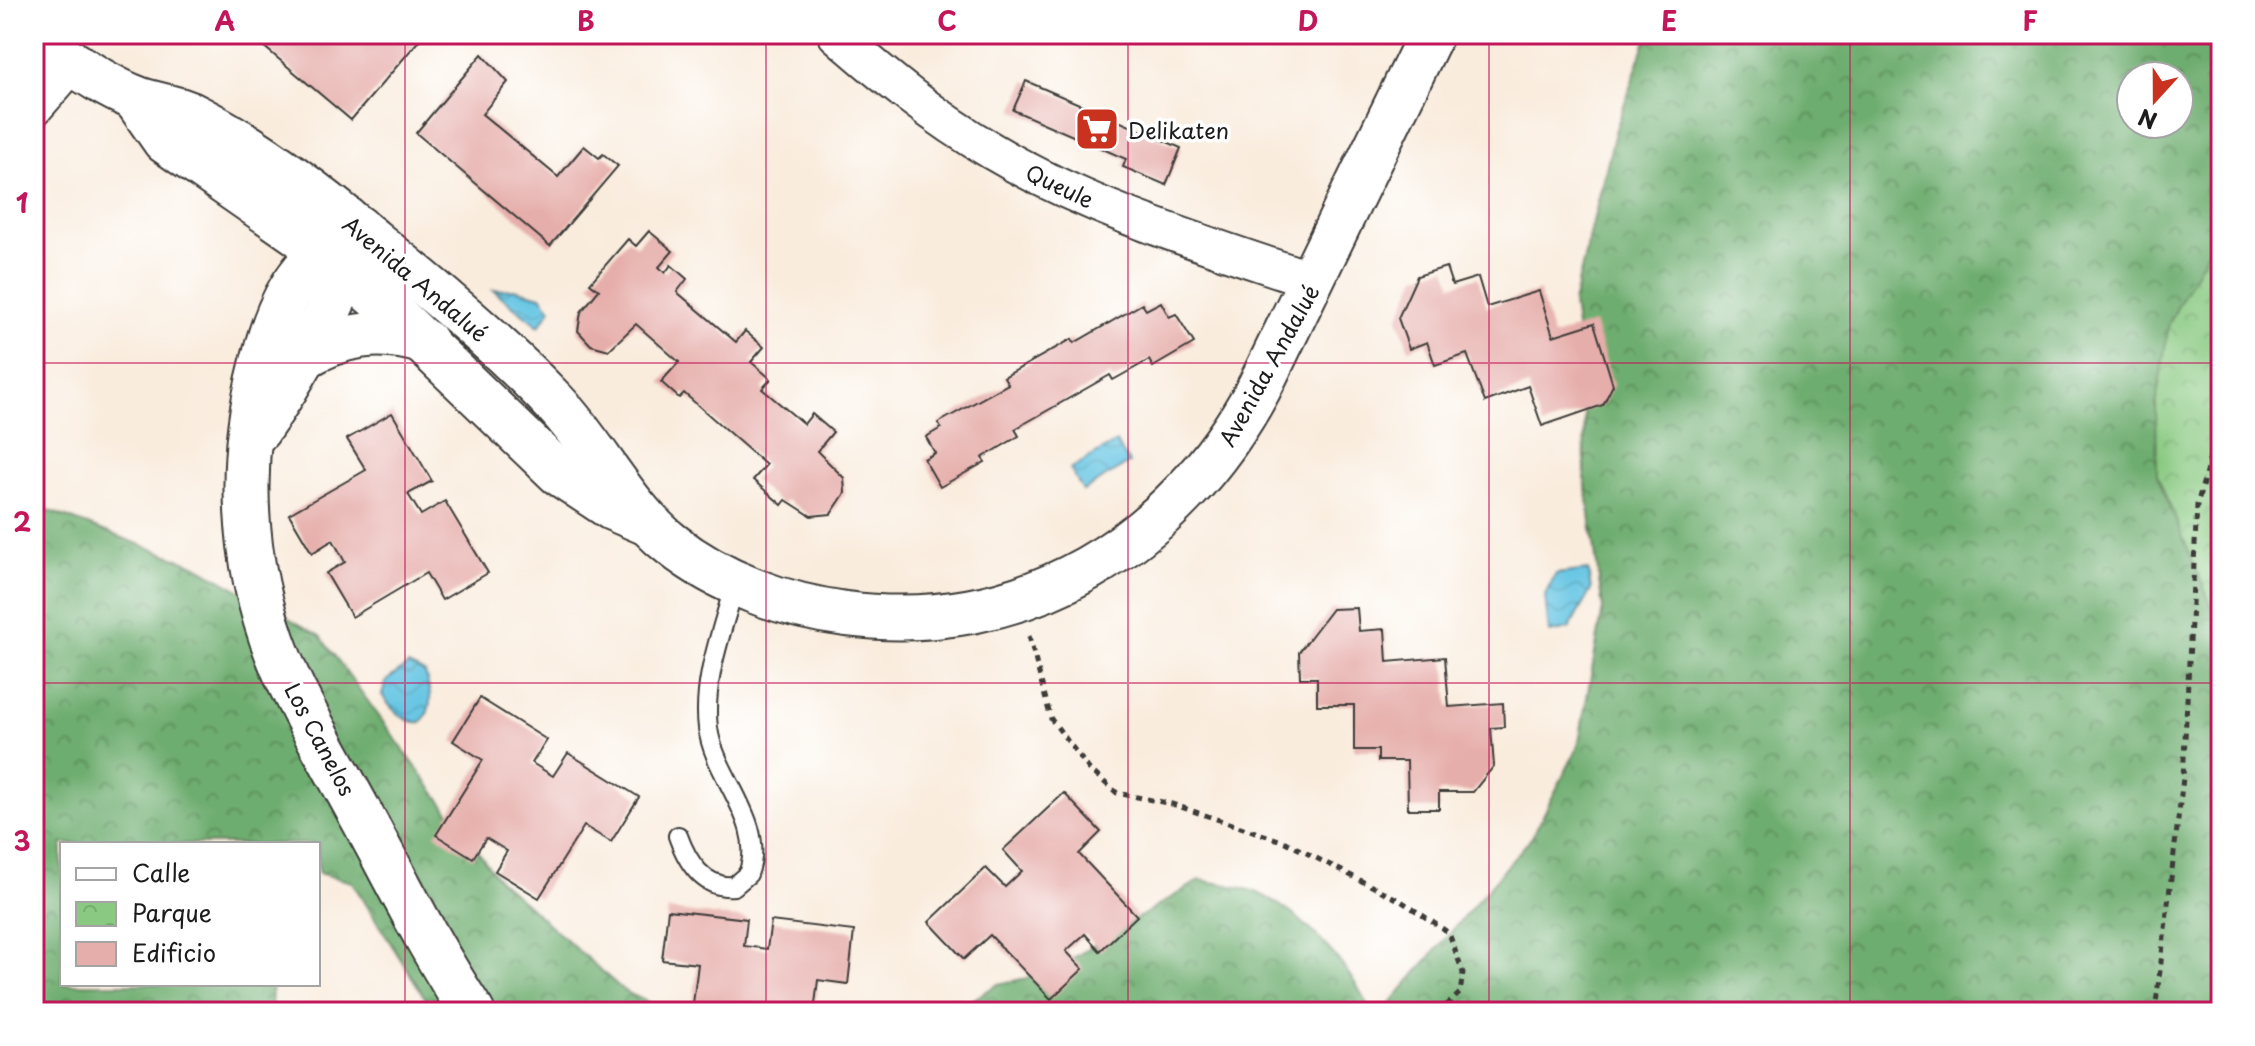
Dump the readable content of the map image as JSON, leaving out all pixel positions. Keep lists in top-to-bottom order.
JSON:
{
  "streets": {
    "street": ["Queule", "Avenida Andalué", "Los Canelos"]
  },
  "crossings": [
    ["Queule", "Avenida Andalué"],
    ["Avenida Andalué", "Los Canelos"]
  ],
  "places": {
    "supermarket": ["Delikaten"]
  },
  "legend": ["Calle", "Parque", "Edificio"],
  "north": "bottom",
  "grid": {
    "columns": [
      "A",
      "B",
      "C",
      "D",
      "E",
      "F"
    ],
    "rows": ["1", "2", "3"]
  }
}
